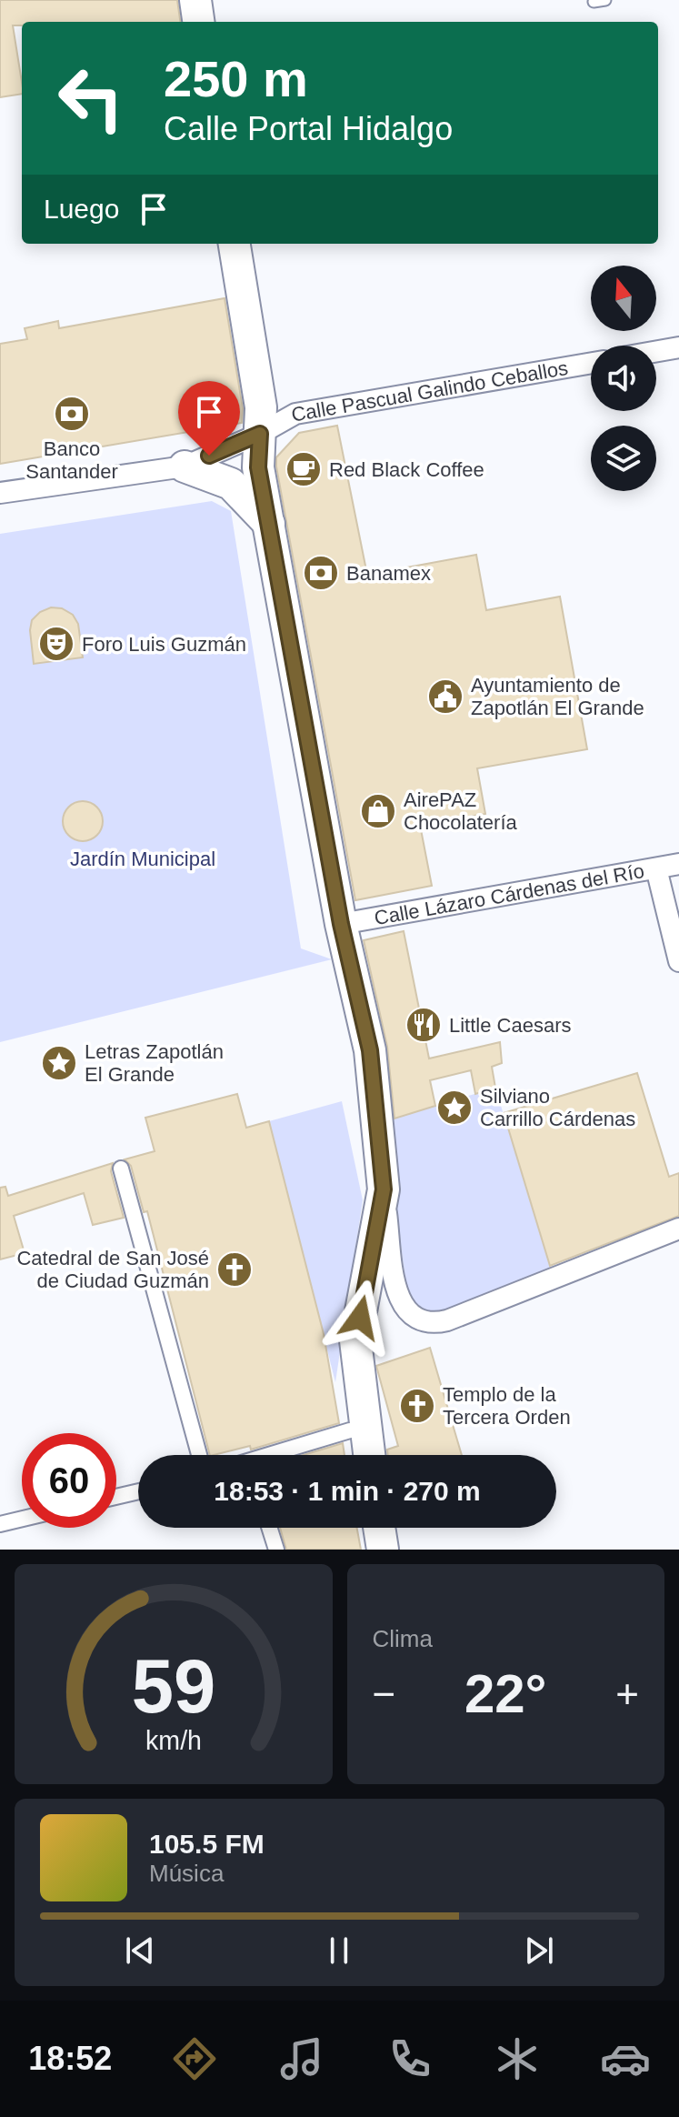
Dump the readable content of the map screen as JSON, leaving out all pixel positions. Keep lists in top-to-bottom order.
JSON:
{
  "streets": {
    "street": ["Calle Pascual Galindo Ceballos", "Calle Lázaro Cárdenas del Río"]
  },
  "parks": ["Jardín Municipal"],
  "places": {
    "bank": ["Banco Santander", "Banamex"],
    "cafe": ["Red Black Coffee"],
    "theatre": ["Foro Luis Guzmán"],
    "public building": ["Ayuntamiento de Zapotlán El Grande"],
    "shop": ["AirePAZ Chocolatería"],
    "restaurant": ["Little Caesars"],
    "place": ["Letras Zapotlán El Grande", "Silviano Carrillo Cárdenas"],
    "church": ["Catedral de San José de Ciudad Guzmán", "Templo de la Tercera Orden"]
  },
  "north": "top",
  "page": {
    "turn": ["250 m", "Calle Portal Hidalgo"],
    "then": "Luego",
    "limit": "60",
    "trip": "18:53 · 1 min · 270 m",
    "tile": "Clima",
    "heat": ["−", "22°", "+"],
    "song": ["105.5 FM", "Música"],
    "tabs": "18:52",
    "gauge": ["59", "km/h"]
  }
}
